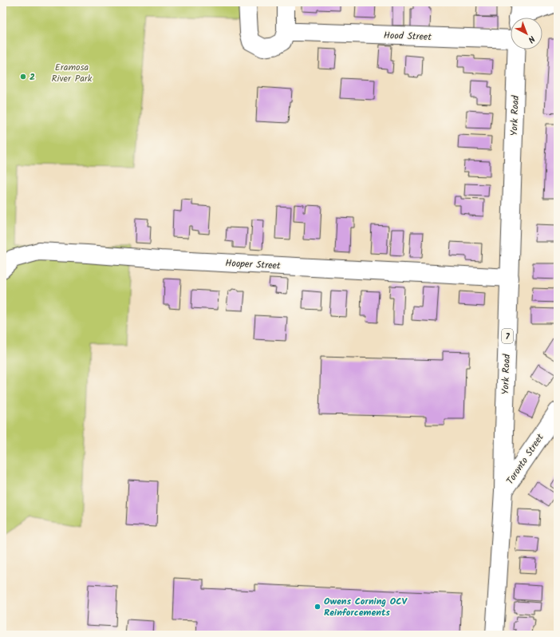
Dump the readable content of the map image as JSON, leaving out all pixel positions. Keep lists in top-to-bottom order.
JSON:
{
  "streets": {
    "street": [
      "Hood Street",
      "York Road",
      "Hooper Street",
      "7",
      "Toronto Street"
    ]
  },
  "crossings": [
    ["York Road", "Hooper Street"],
    ["York Road", "Toronto Street"]
  ],
  "parks": ["Eramosa River Park"],
  "places": ["2", "Owens Corning OCV Reinforcements"],
  "north": "bottom right"
}
